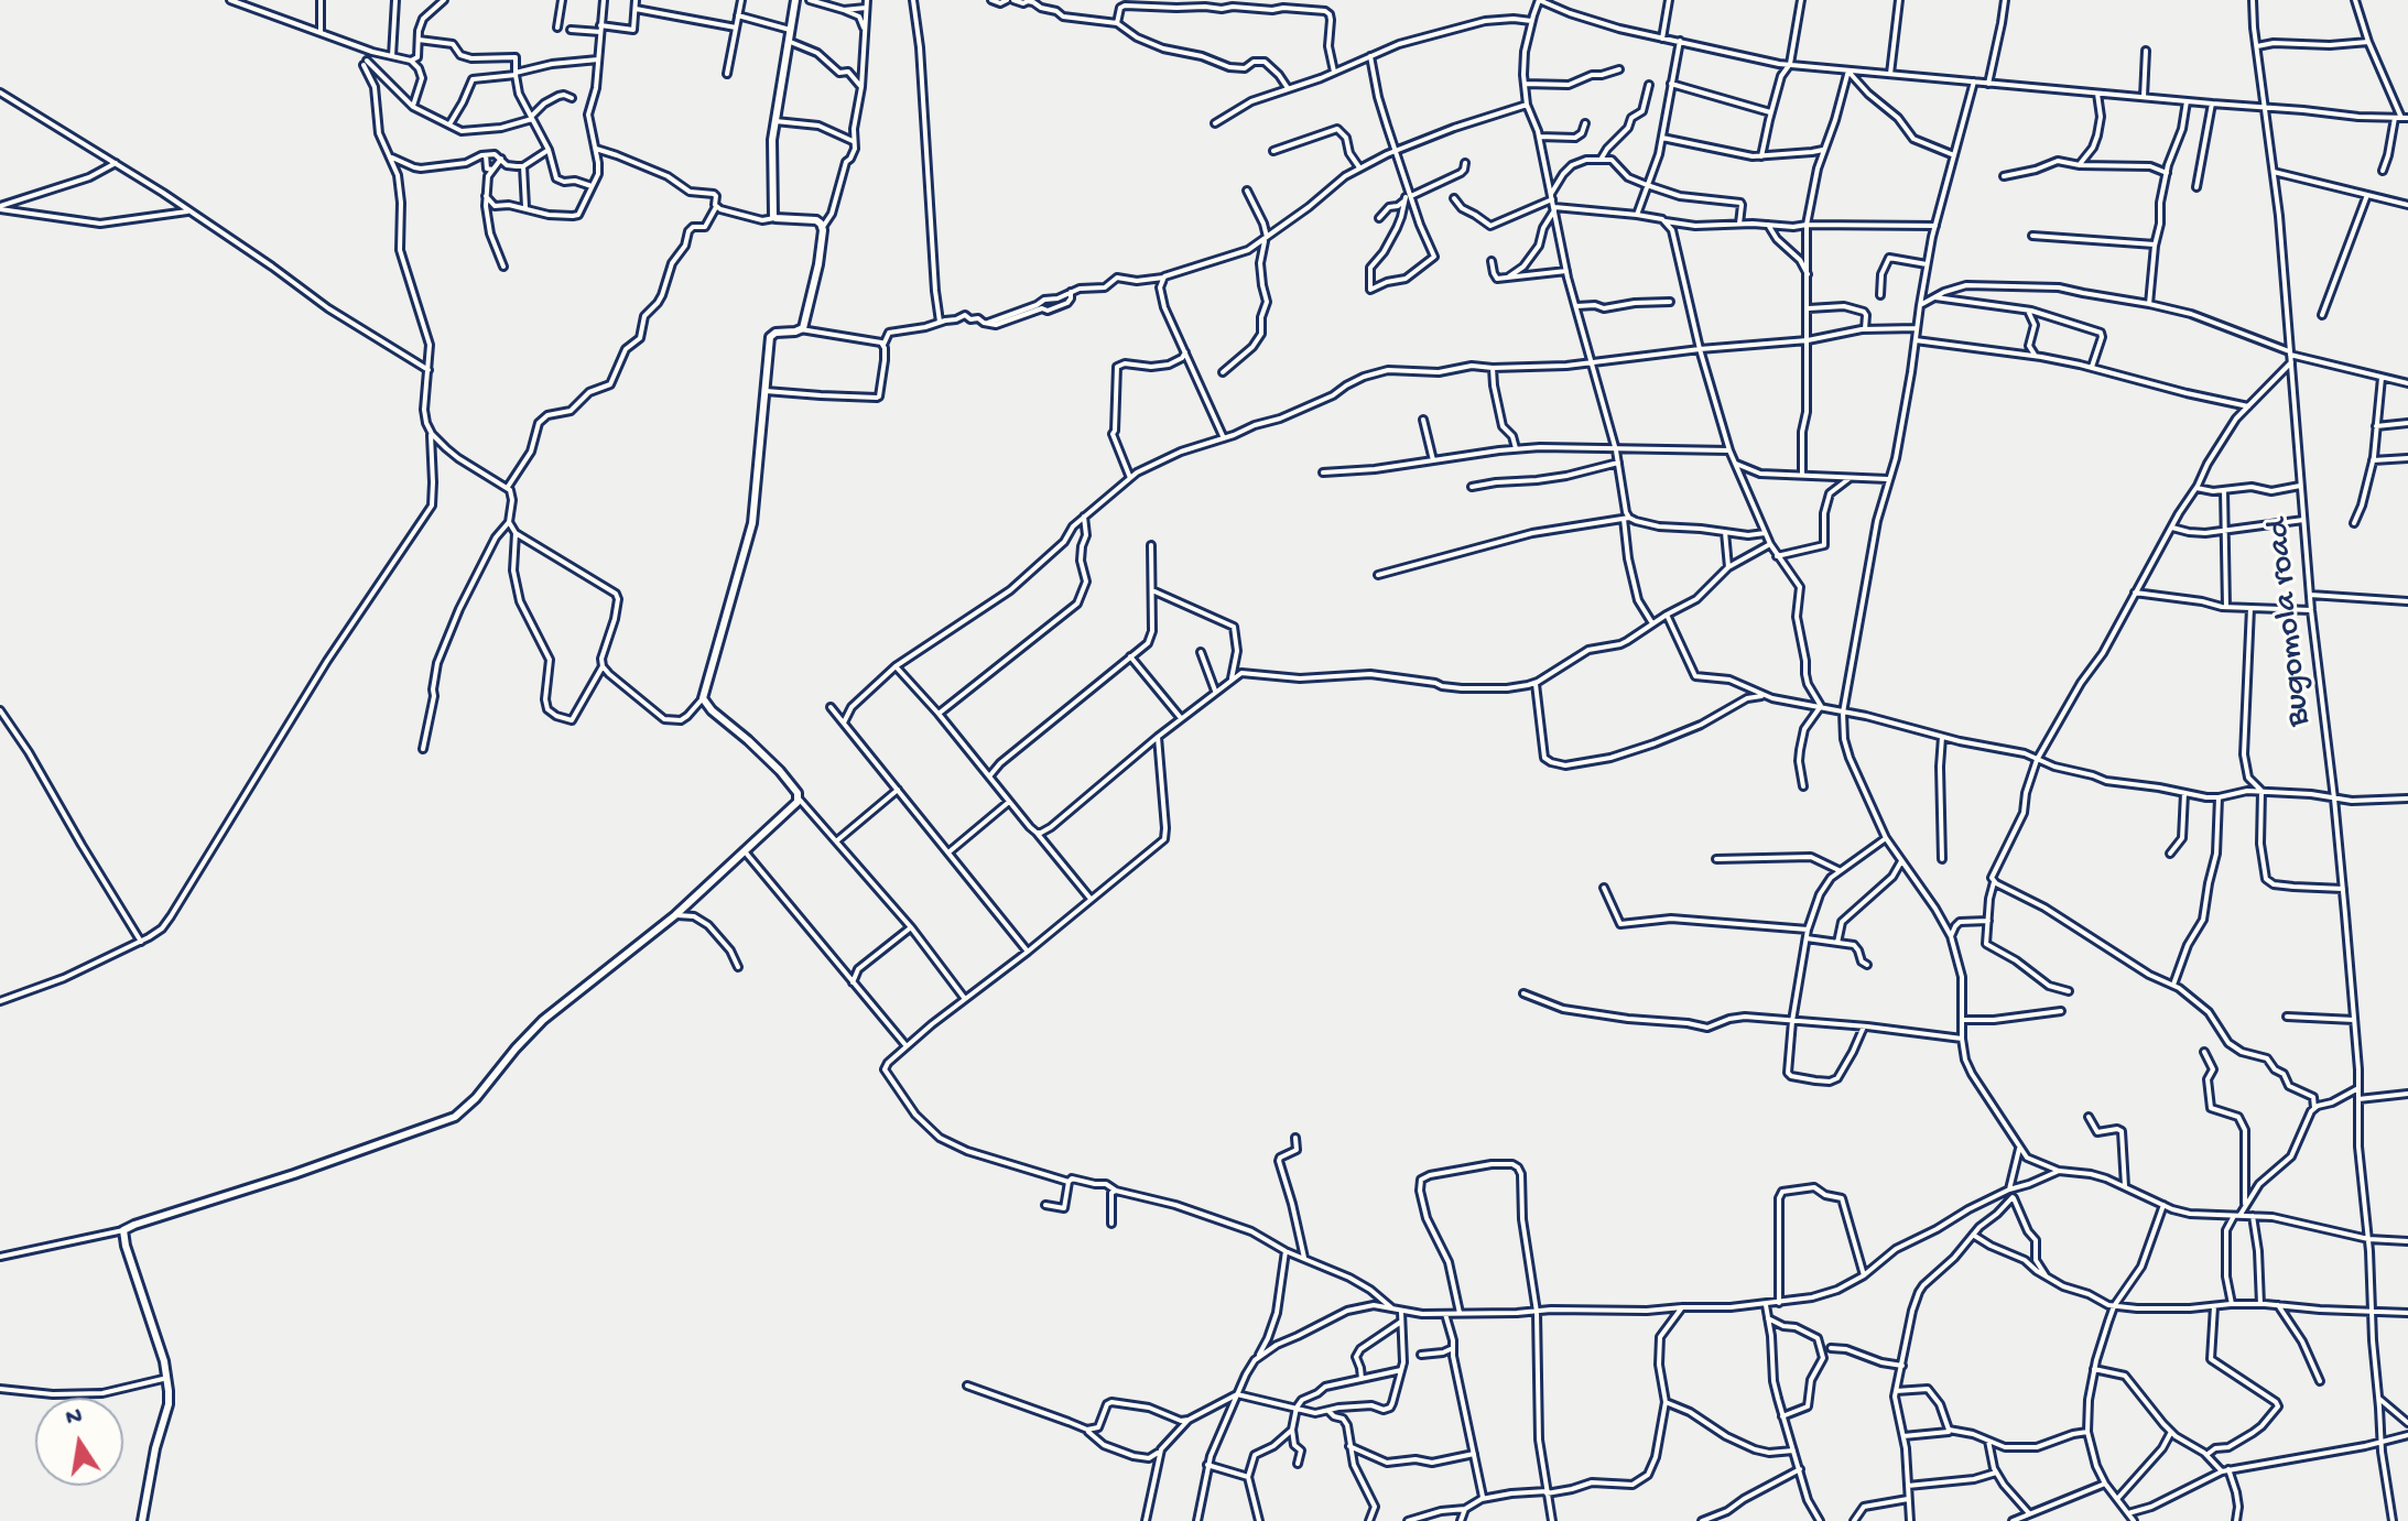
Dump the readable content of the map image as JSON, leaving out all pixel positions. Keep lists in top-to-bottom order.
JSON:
{
  "streets": {
    "street": ["Bugomola road"]
  },
  "north": "top"
}
